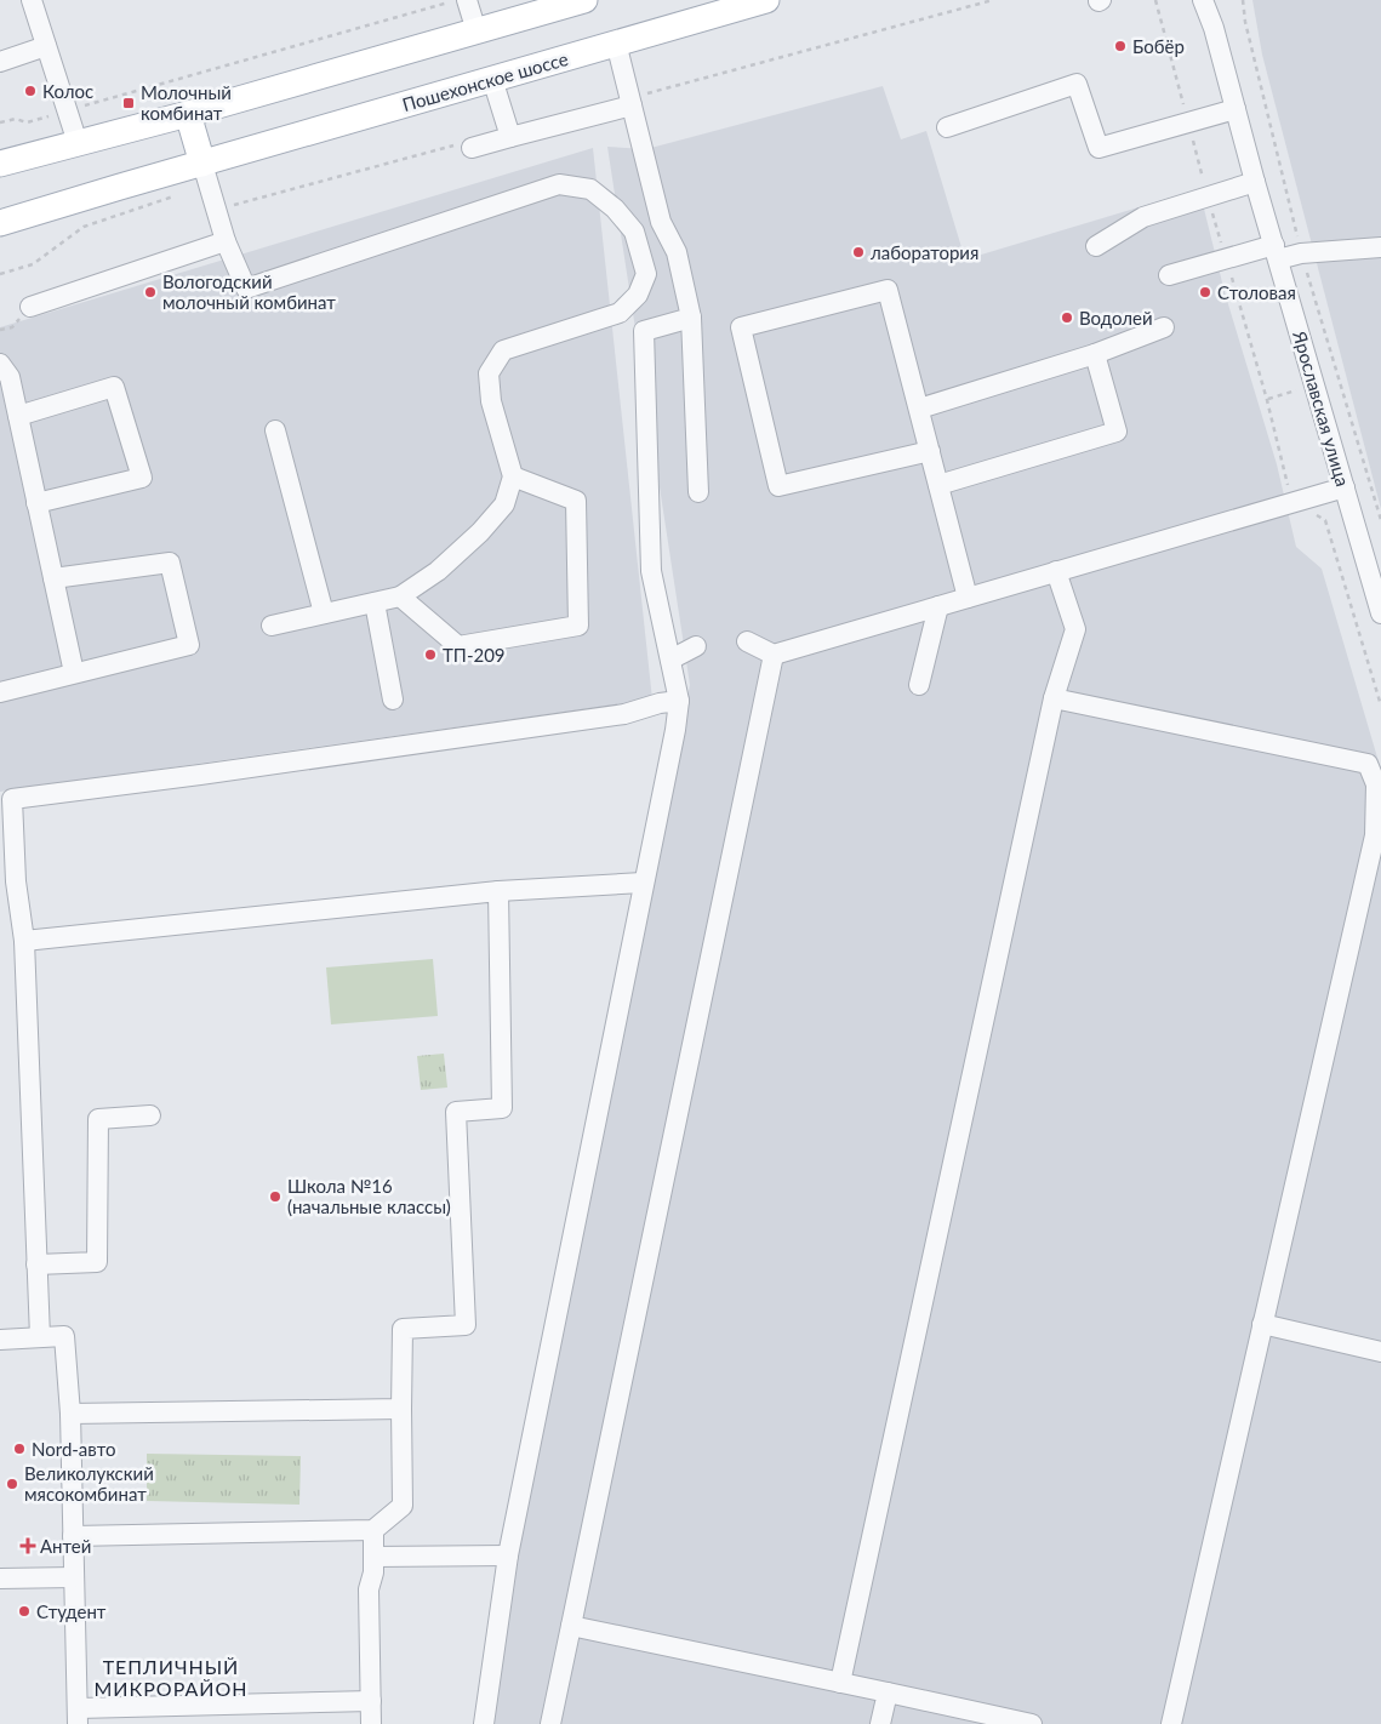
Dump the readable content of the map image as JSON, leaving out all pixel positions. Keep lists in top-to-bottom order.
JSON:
{
  "streets": {
    "main road": ["Пошехонское шоссе"],
    "street": ["Ярославская улица"]
  },
  "districts": ["ТЕПЛИЧНЫЙ МИКРОРАЙОН"],
  "places": {
    "other": [
      "Бобёр",
      "Колос",
      "лаборатория",
      "Вологодский молочный комбинат",
      "Столовая",
      "Водолей",
      "ТП-209",
      "Школа №16 (начальные классы)",
      "Nord-авто",
      "Великолукский мясокомбинат",
      "Студент"
    ],
    "transit": ["Молочный комбинат"],
    "health": ["Антей"]
  }
}
